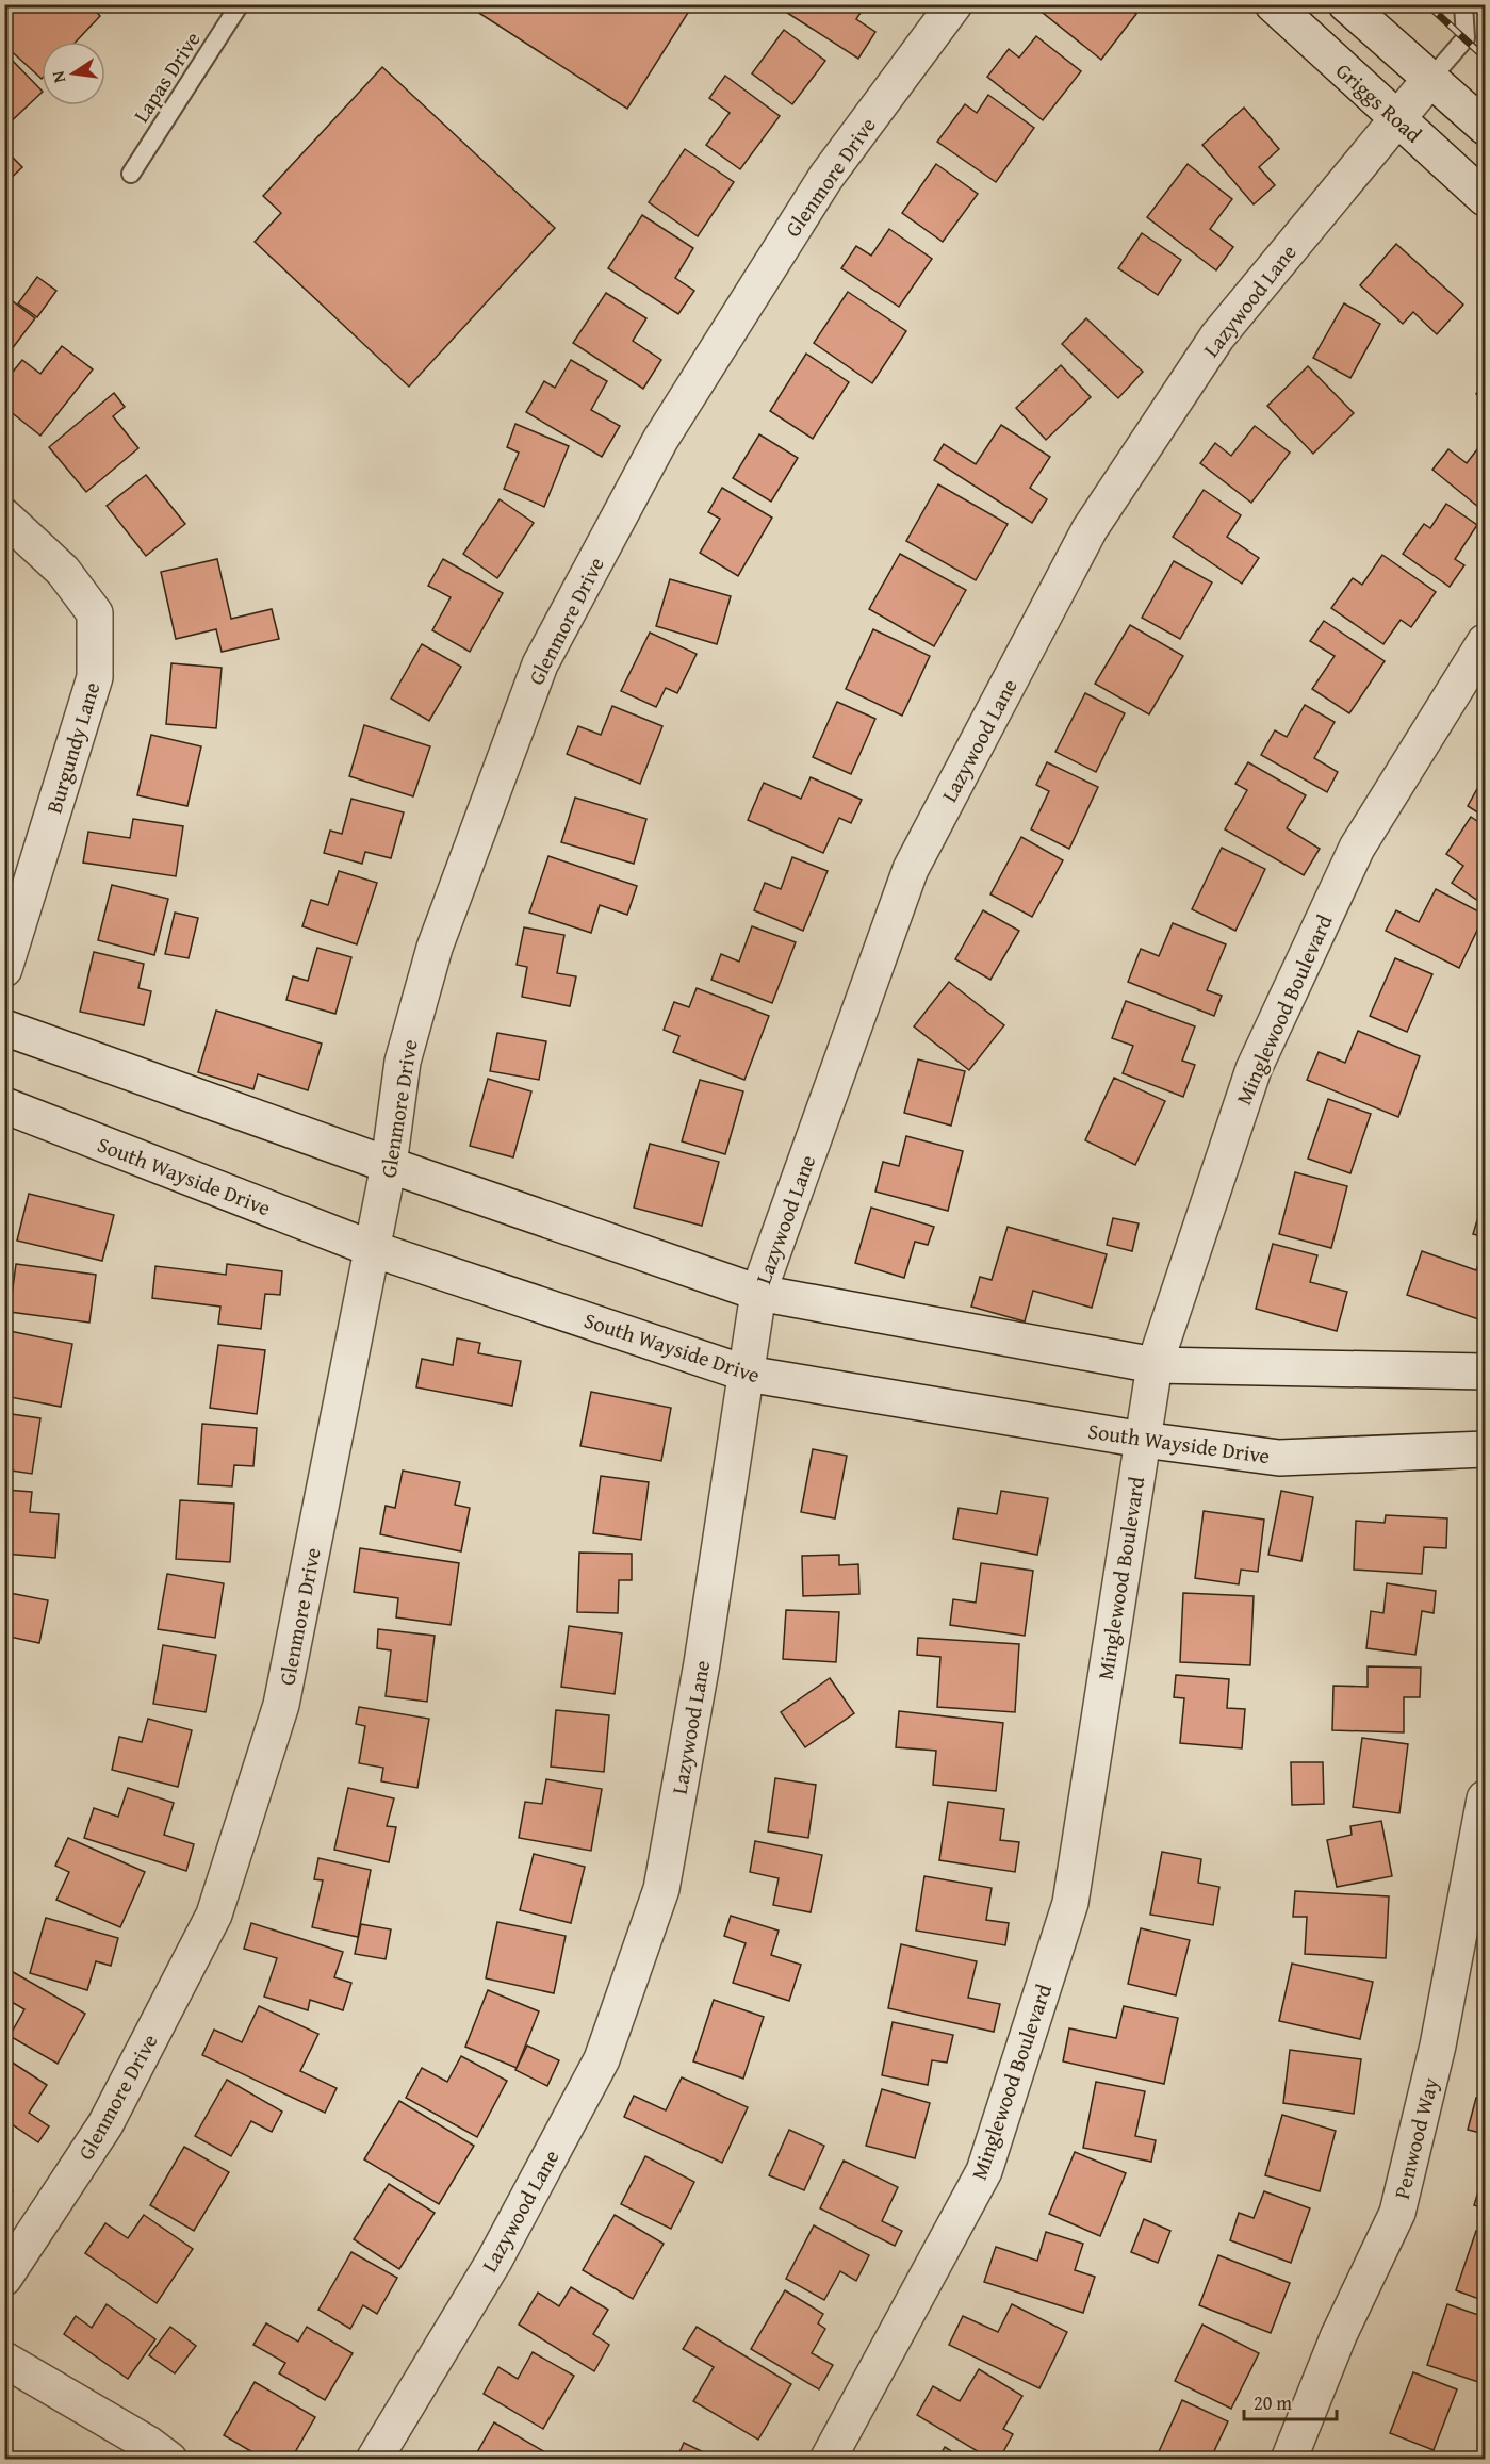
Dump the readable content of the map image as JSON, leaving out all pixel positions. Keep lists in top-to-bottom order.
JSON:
{
  "streets": {
    "street": [
      "Griggs Road",
      "Glenmore Drive",
      "Lazywood Lane",
      "Burgundy Lane",
      "Minglewood Boulevard",
      "South Wayside Drive",
      "Penwood Way"
    ],
    "lane": ["Lapas Drive"]
  },
  "crossings": [
    ["Griggs Road", "Lazywood Lane"],
    ["Glenmore Drive", "South Wayside Drive"],
    ["Lazywood Lane", "South Wayside Drive"],
    ["Minglewood Boulevard", "South Wayside Drive"]
  ],
  "scale_bar": "20 m",
  "north": "left"
}
